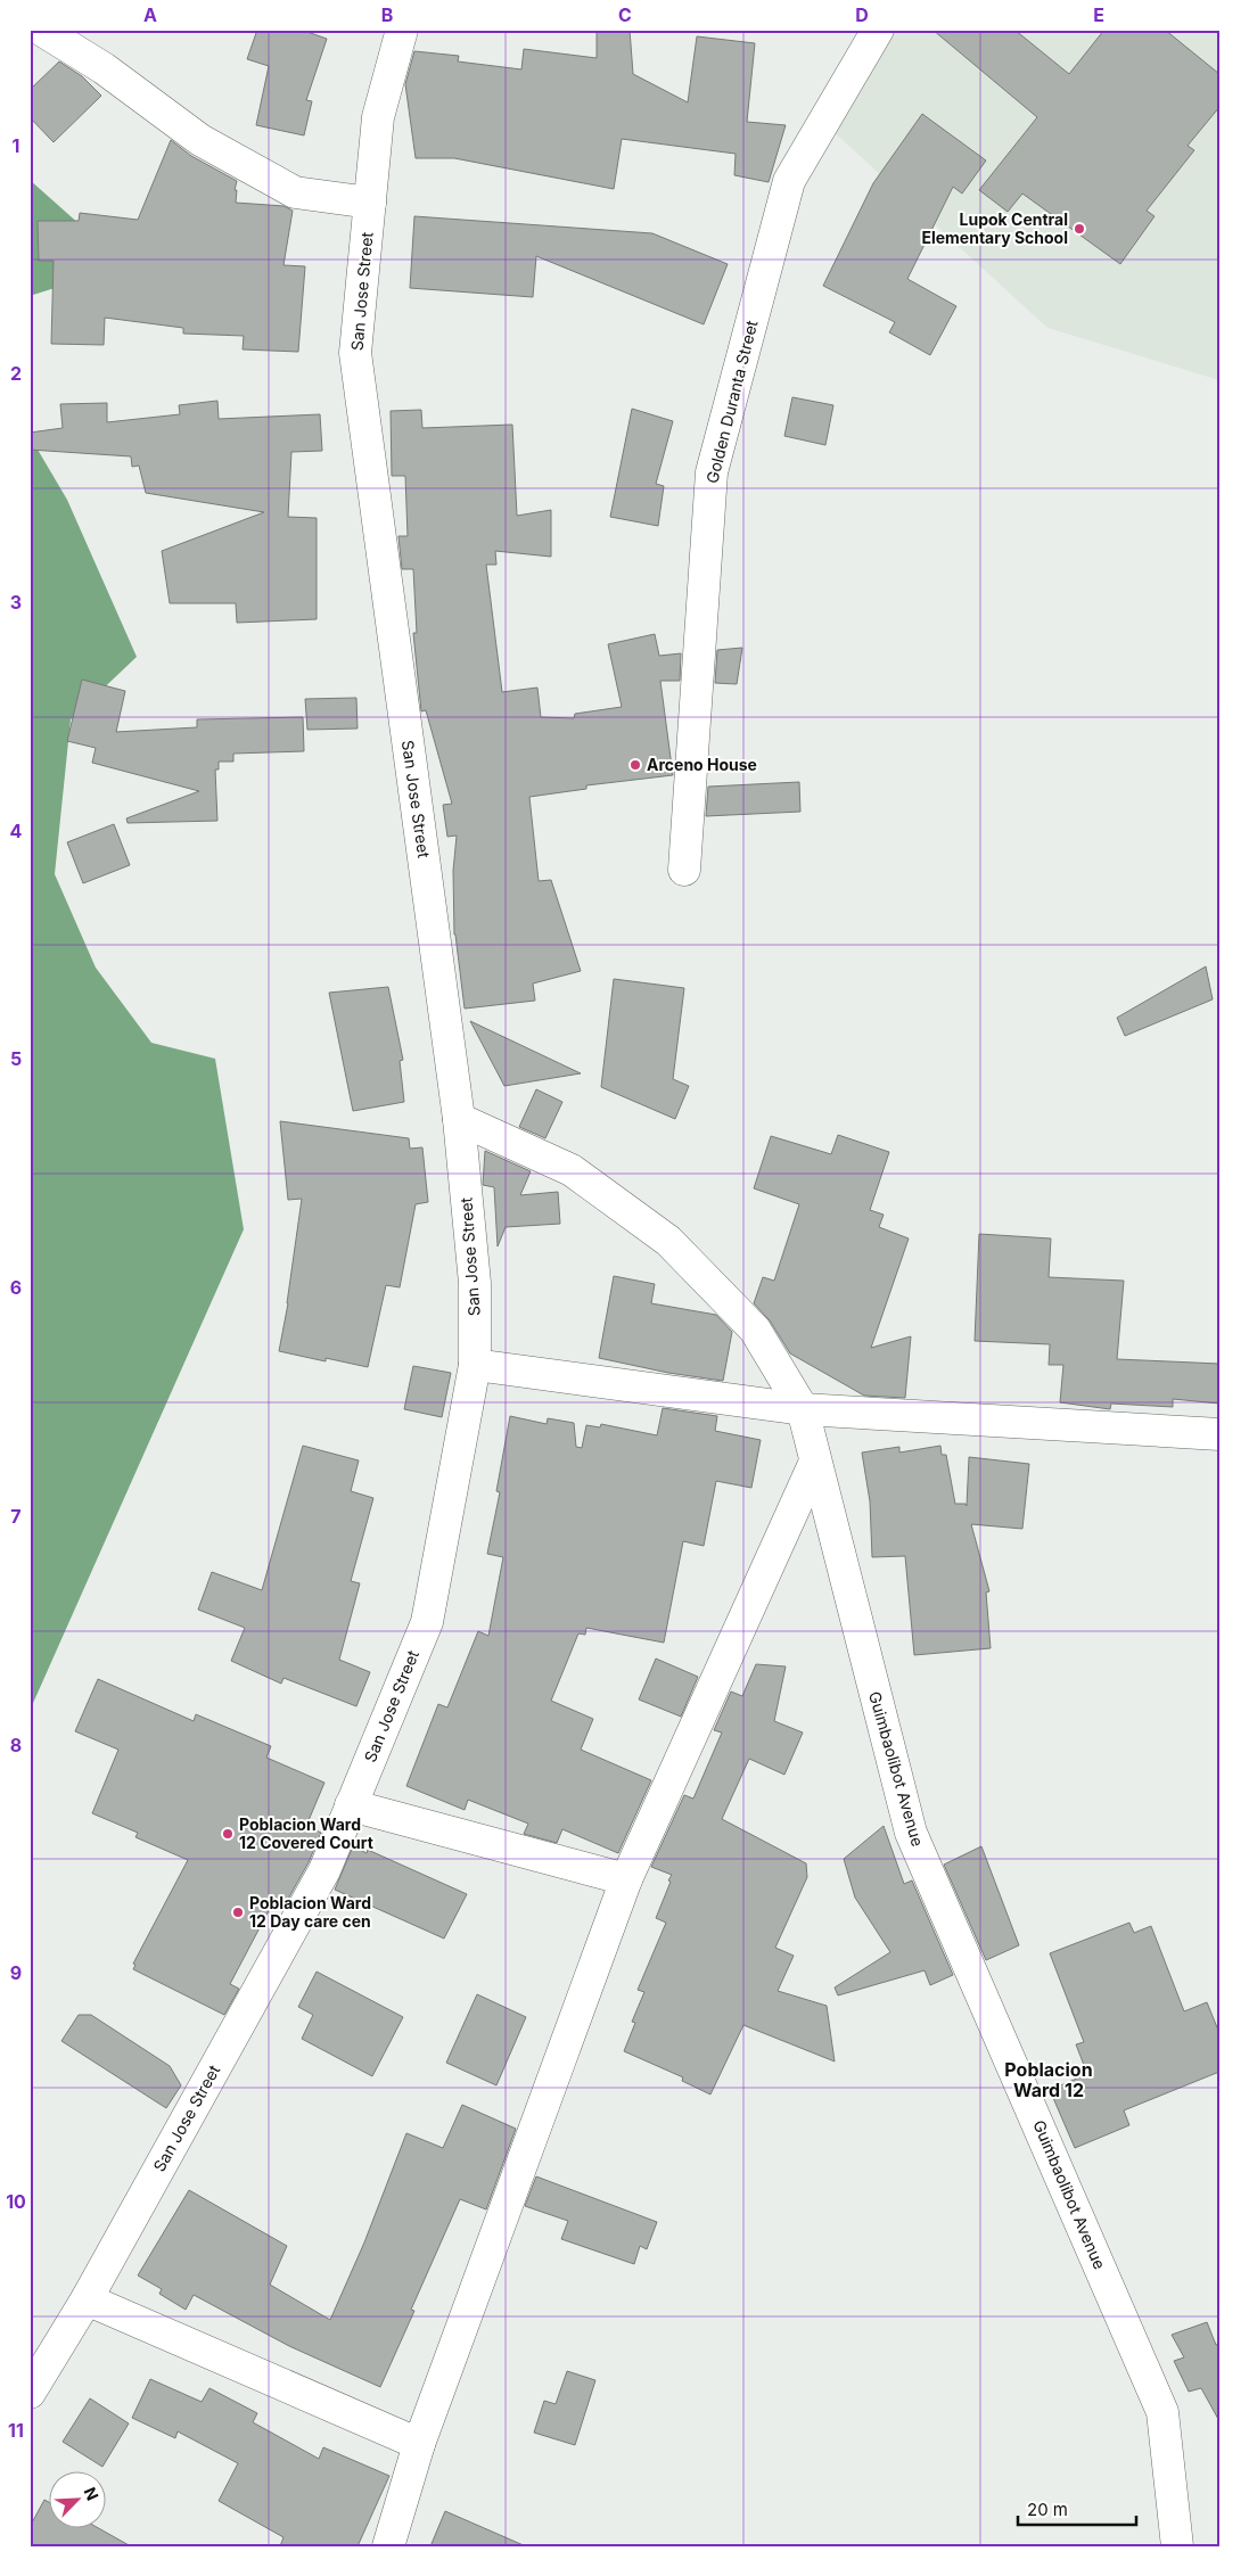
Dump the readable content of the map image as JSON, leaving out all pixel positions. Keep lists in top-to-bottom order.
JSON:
{
  "streets": {
    "street": ["San Jose Street", "Golden Duranta Street", "Guimbaolibot Avenue"]
  },
  "crossings": [
    ["San Jose Street", "Guimbaolibot Avenue"]
  ],
  "districts": ["Poblacion Ward 12"],
  "places": [
    "Lupok Central Elementary School",
    "Arceno House",
    "Poblacion Ward 12 Covered Court",
    "Poblacion Ward 12 Day care cen"
  ],
  "scale_bar": "20 m",
  "north": "top right",
  "grid": {
    "columns": [
      "A",
      "B",
      "C",
      "D",
      "E"
    ],
    "rows": [
      "1",
      "2",
      "3",
      "4",
      "5",
      "6",
      "7",
      "8",
      "9",
      "10",
      "11"
    ]
  }
}
